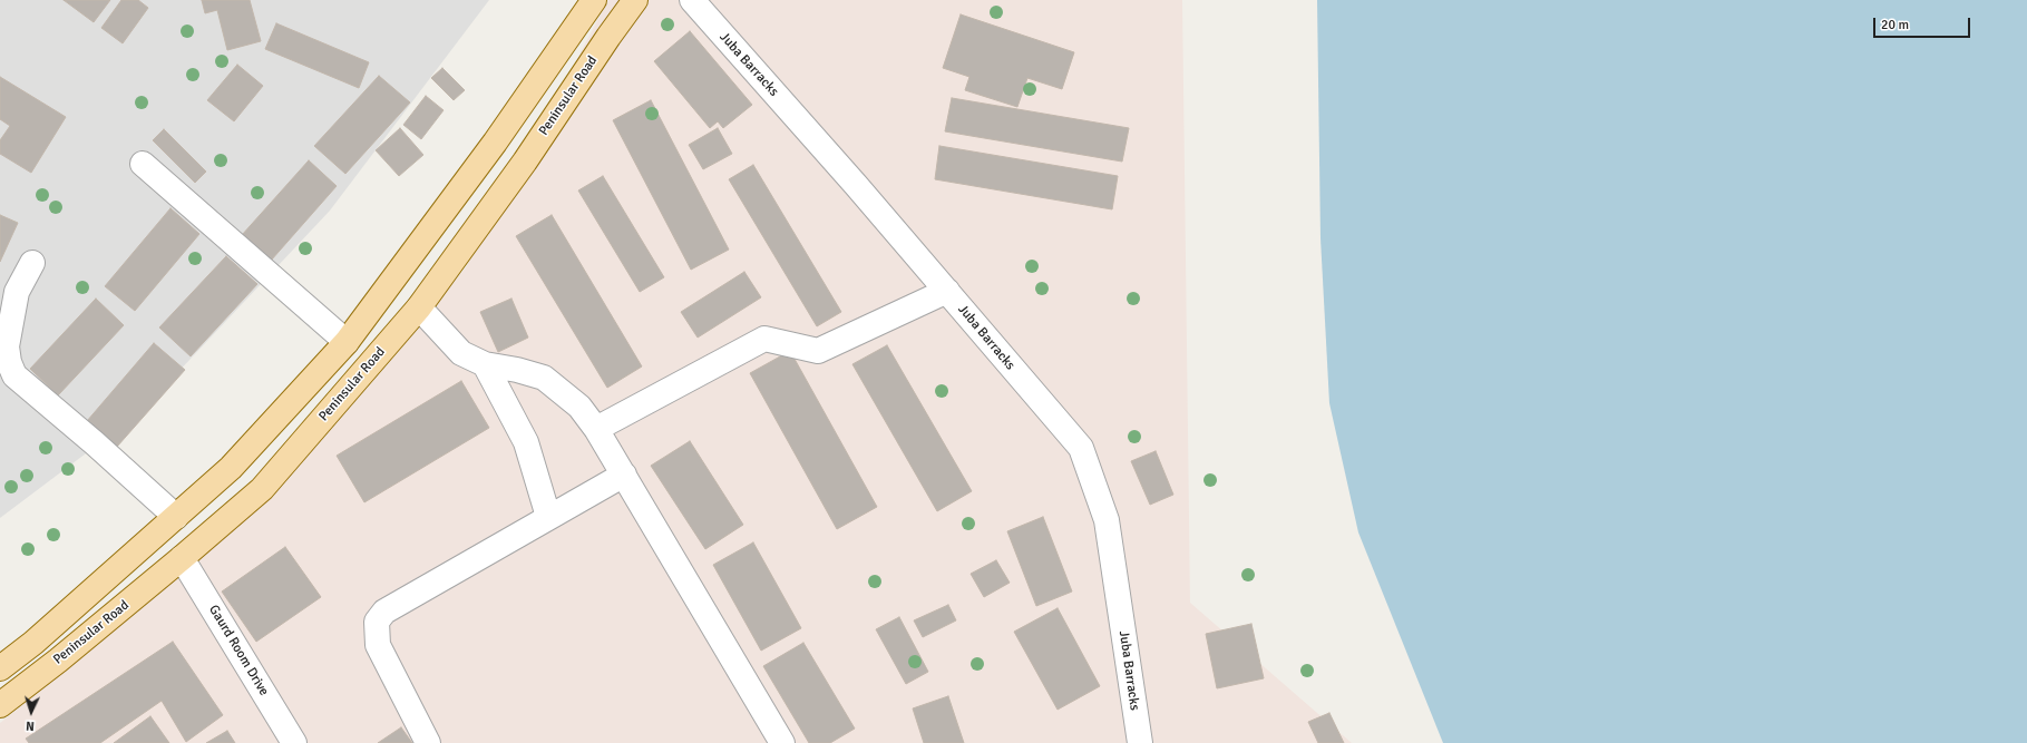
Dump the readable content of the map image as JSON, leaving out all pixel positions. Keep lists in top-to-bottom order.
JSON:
{
  "streets": {
    "main road": ["Peninsular Road"],
    "street": ["Juba Barracks", "Gaurd Room Drive"]
  },
  "crossings": [
    ["Peninsular Road", "Gaurd Room Drive"]
  ],
  "scale_bar": "20 m",
  "north": "bottom"
}
